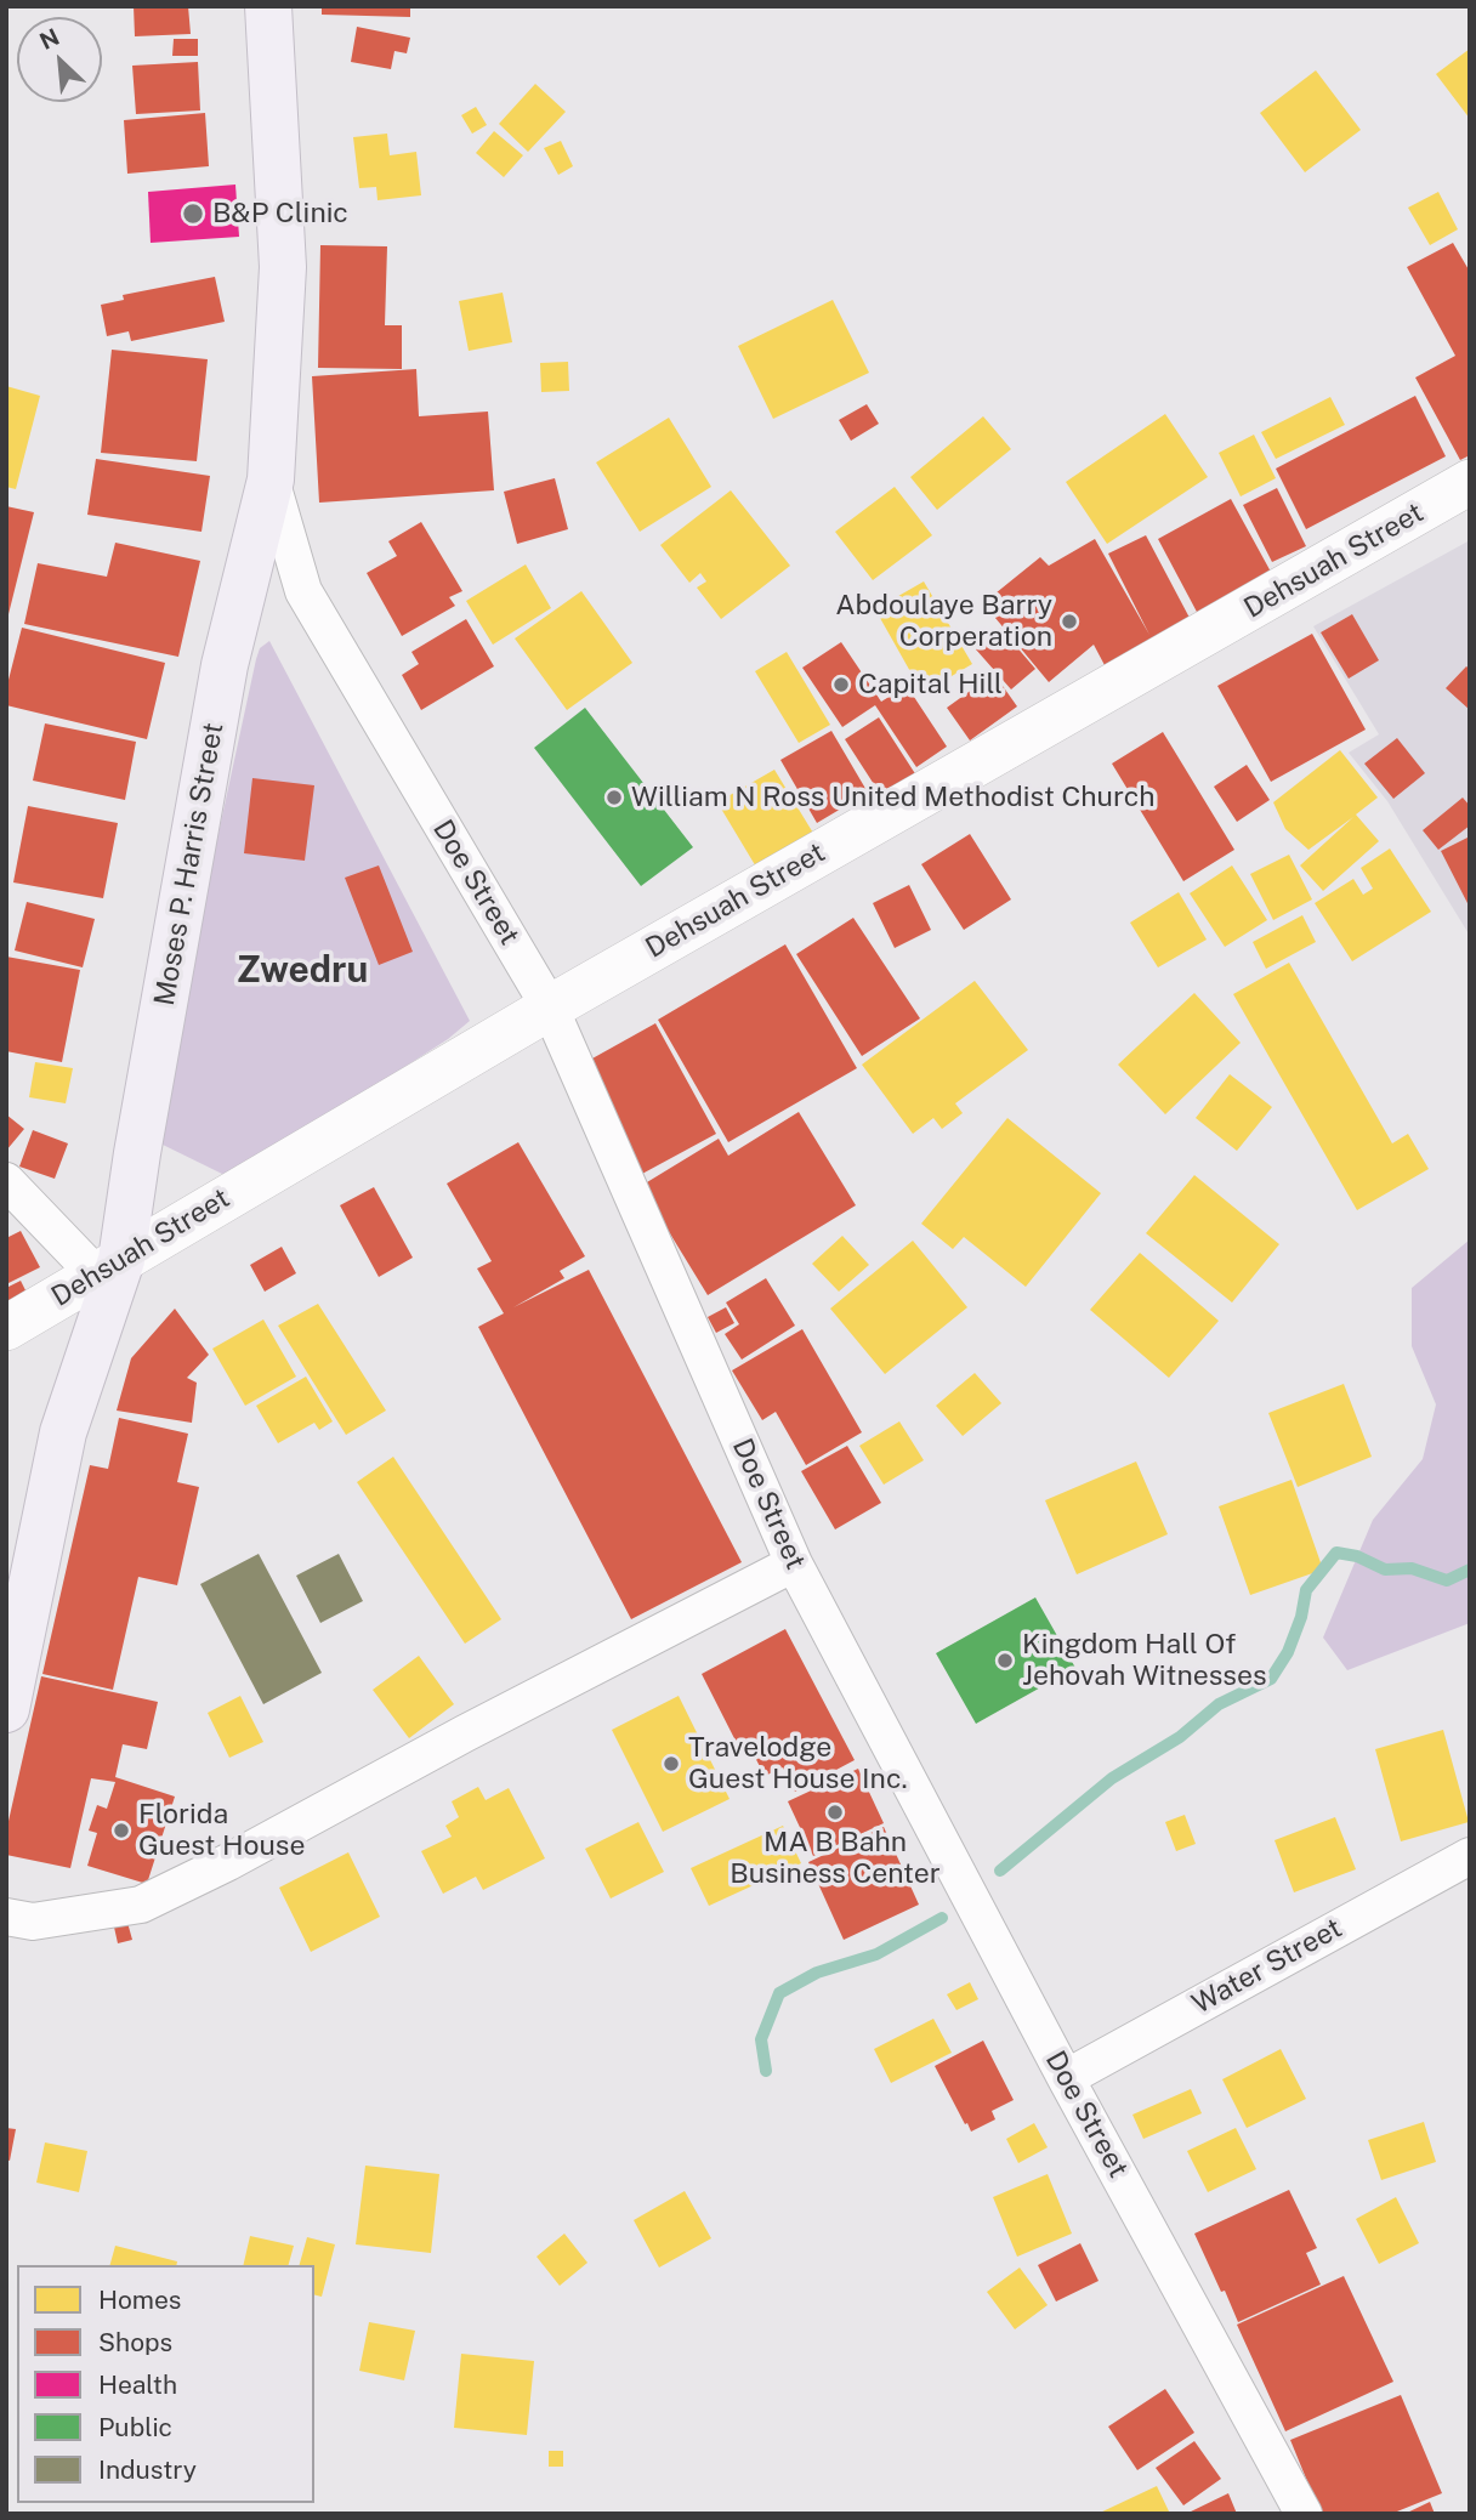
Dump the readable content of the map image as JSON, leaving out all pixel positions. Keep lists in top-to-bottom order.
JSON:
{
  "streets": {
    "highway": ["Moses P. Harris Street"],
    "street": ["Dehsuah Street", "Doe Street", "Water Street"]
  },
  "crossings": [
    ["Dehsuah Street", "Moses P. Harris Street"],
    ["Dehsuah Street", "Doe Street"],
    ["Moses P. Harris Street", "Doe Street"],
    ["Doe Street", "Water Street"]
  ],
  "districts": ["Zwedru"],
  "places": [
    "B&P Clinic",
    "Abdoulaye Barry Corperation",
    "Capital Hill",
    "William N Ross United Methodist Church",
    "Kingdom Hall Of Jehovah Witnesses",
    "Travelodge Guest House Inc.",
    "MA B Bahn Business Center",
    "Florida Guest House"
  ],
  "legend": [
    "Homes",
    "Shops",
    "Health",
    "Public",
    "Industry"
  ],
  "north": "top left"
}
